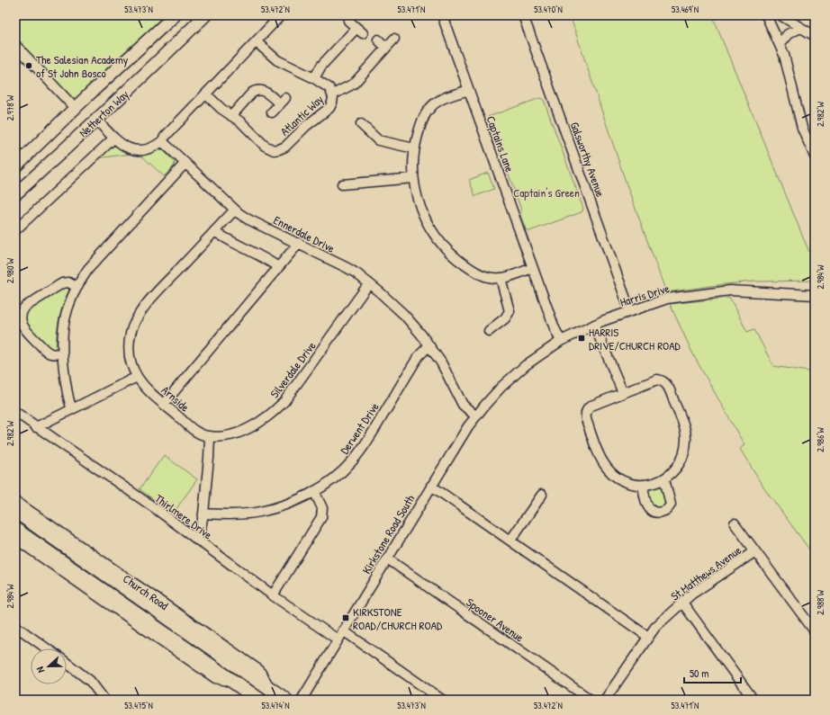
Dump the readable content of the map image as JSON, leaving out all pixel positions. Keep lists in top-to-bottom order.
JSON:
{
  "streets": {
    "highway": ["Church Road"],
    "main road": ["Netherton Way"],
    "street": [
      "Atlantic Way",
      "Captains Lane",
      "Galsworthy Avenue",
      "Ennerdale Drive",
      "Harris Drive",
      "Silverdale Drive",
      "Arnside",
      "Derwent Drive",
      "Thirlmere Drive",
      "Kirkstone Road South",
      "St Matthews Avenue",
      "Spooner Avenue"
    ]
  },
  "crossings": [
    ["Captains Lane", "Harris Drive"],
    ["Galsworthy Avenue", "Harris Drive"],
    ["Ennerdale Drive", "Silverdale Drive"],
    ["Ennerdale Drive", "Derwent Drive"],
    ["Ennerdale Drive", "Kirkstone Road South"],
    ["Harris Drive", "Kirkstone Road South"],
    ["Silverdale Drive", "Arnside"],
    ["Thirlmere Drive", "Kirkstone Road South"],
    ["Kirkstone Road South", "Spooner Avenue"]
  ],
  "parks": ["Captain's Green"],
  "places": {
    "other": ["The Salesian Academy of St John Bosco"],
    "transit": ["HARRIS DRIVE/CHURCH ROAD", "KIRKSTONE ROAD/CHURCH ROAD"]
  },
  "scale_bar": "50 m",
  "north": "left",
  "coordinates": [
    "53.473°N",
    "53.472°N",
    "53.471°N",
    "53.470°N",
    "53.469°N",
    "2.978°W",
    "2.982°W",
    "2.980°W",
    "2.984°W",
    "2.986°W",
    "2.988°W",
    "53.475°N",
    "53.474°N"
  ]
}
